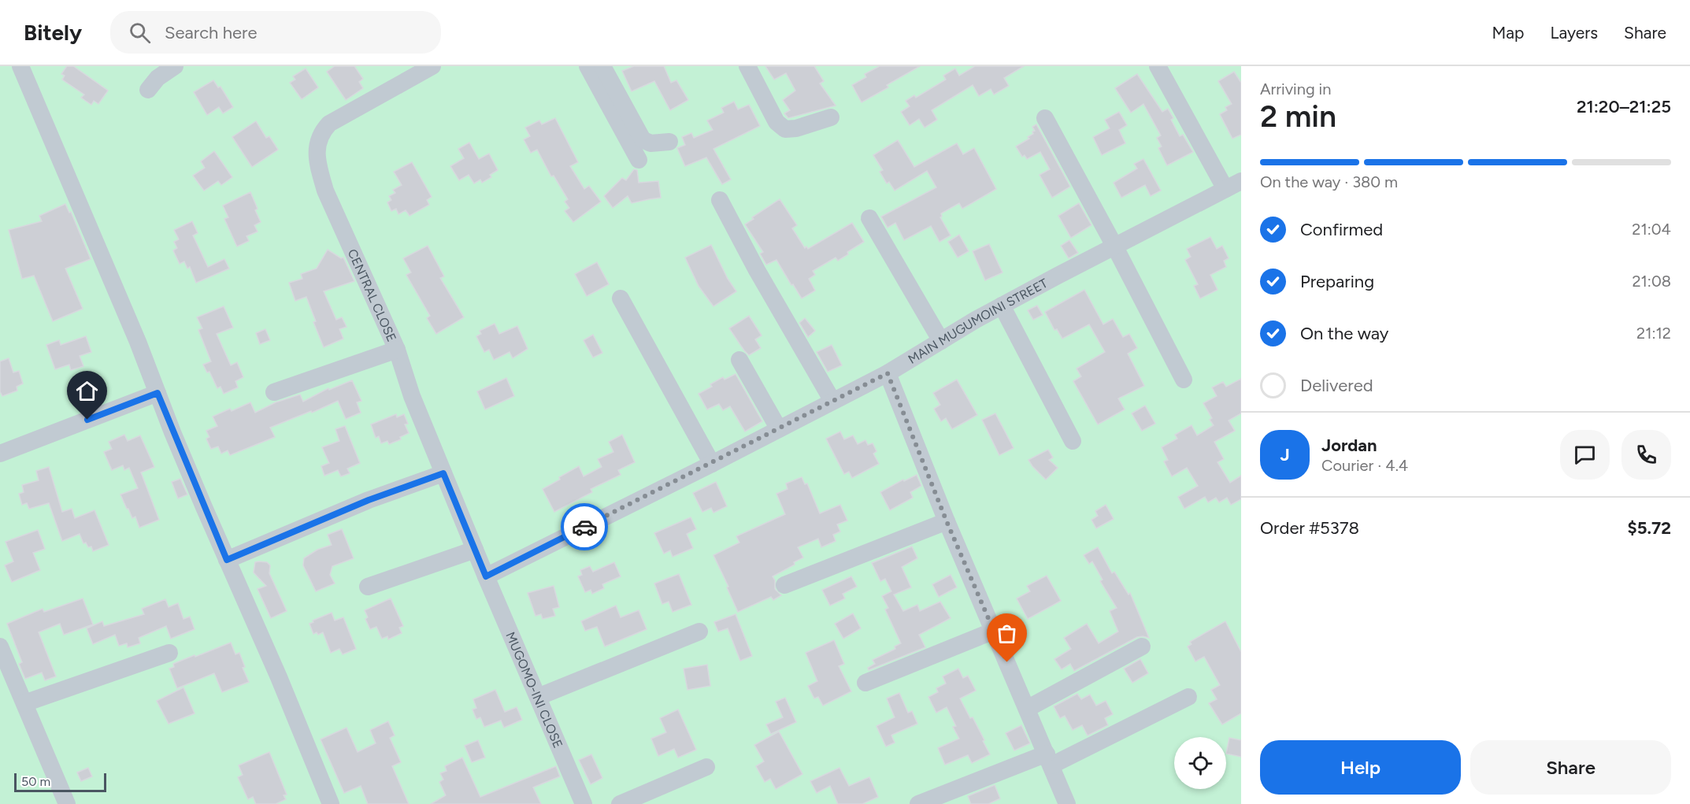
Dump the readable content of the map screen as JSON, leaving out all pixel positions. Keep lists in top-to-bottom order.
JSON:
{
  "streets": {
    "street": ["CENTRAL CLOSE", "MAIN MUGUMOINI STREET", "MUGOMO-INI CLOSE"]
  },
  "crossings": [
    ["CENTRAL CLOSE", "MAIN MUGUMOINI STREET"],
    ["CENTRAL CLOSE", "MUGOMO-INI CLOSE"],
    ["MAIN MUGUMOINI STREET", "MUGOMO-INI CLOSE"]
  ],
  "scale_bar": "50 m",
  "page": {
    "header": "Bitely",
    "search": "Search here",
    "nav": ["Map", "Layers", "Share"],
    "heading": ["2 min", "Arriving in", "21:20–21:25"],
    "panel": [
      "Jordan",
      "Courier · 4.4",
      "Order #5378",
      "$5.72"
    ],
    "bar": "On the way · 380 m",
    "list": [
      ["Confirmed", "21:04"],
      ["Preparing", "21:08"],
      ["On the way", "21:12"],
      "Delivered"
    ],
    "round": "J",
    "buttons": ["Help", "Share"],
    "scale": "50 m"
  }
}
